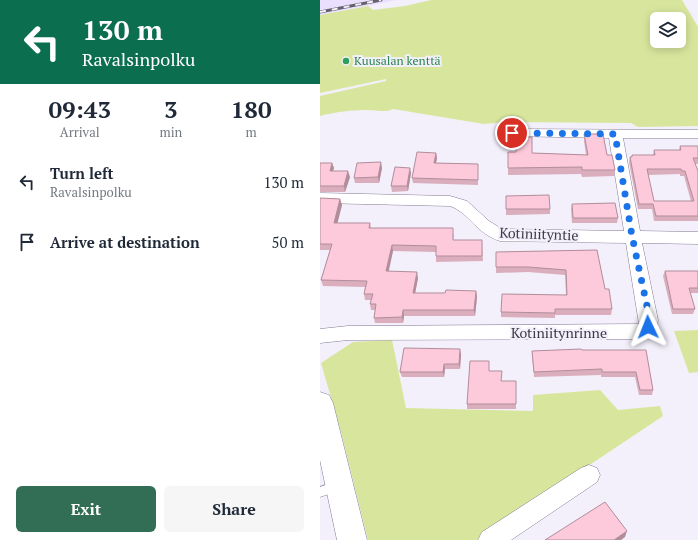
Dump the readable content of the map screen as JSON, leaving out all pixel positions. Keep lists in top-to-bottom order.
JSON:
{
  "streets": {
    "street": ["Kotiniityntie", "Kotiniitynrinne"]
  },
  "crossings": [
    ["Kotiniityntie", "Kotiniitynrinne"]
  ],
  "places": ["Kuusalan kenttä"],
  "page": {
    "turn": ["130 m", "Ravalsinpolku"],
    "eta": [
      "09:43",
      "Arrival",
      "3",
      "min",
      "180",
      "m"
    ],
    "list": [
      {
        "name": "Turn left",
        "note": "Ravalsinpolku",
        "value": "130 m"
      },
      {
        "name": "Arrive at destination",
        "value": "50 m"
      }
    ],
    "buttons": ["Exit", "Share"]
  }
}
